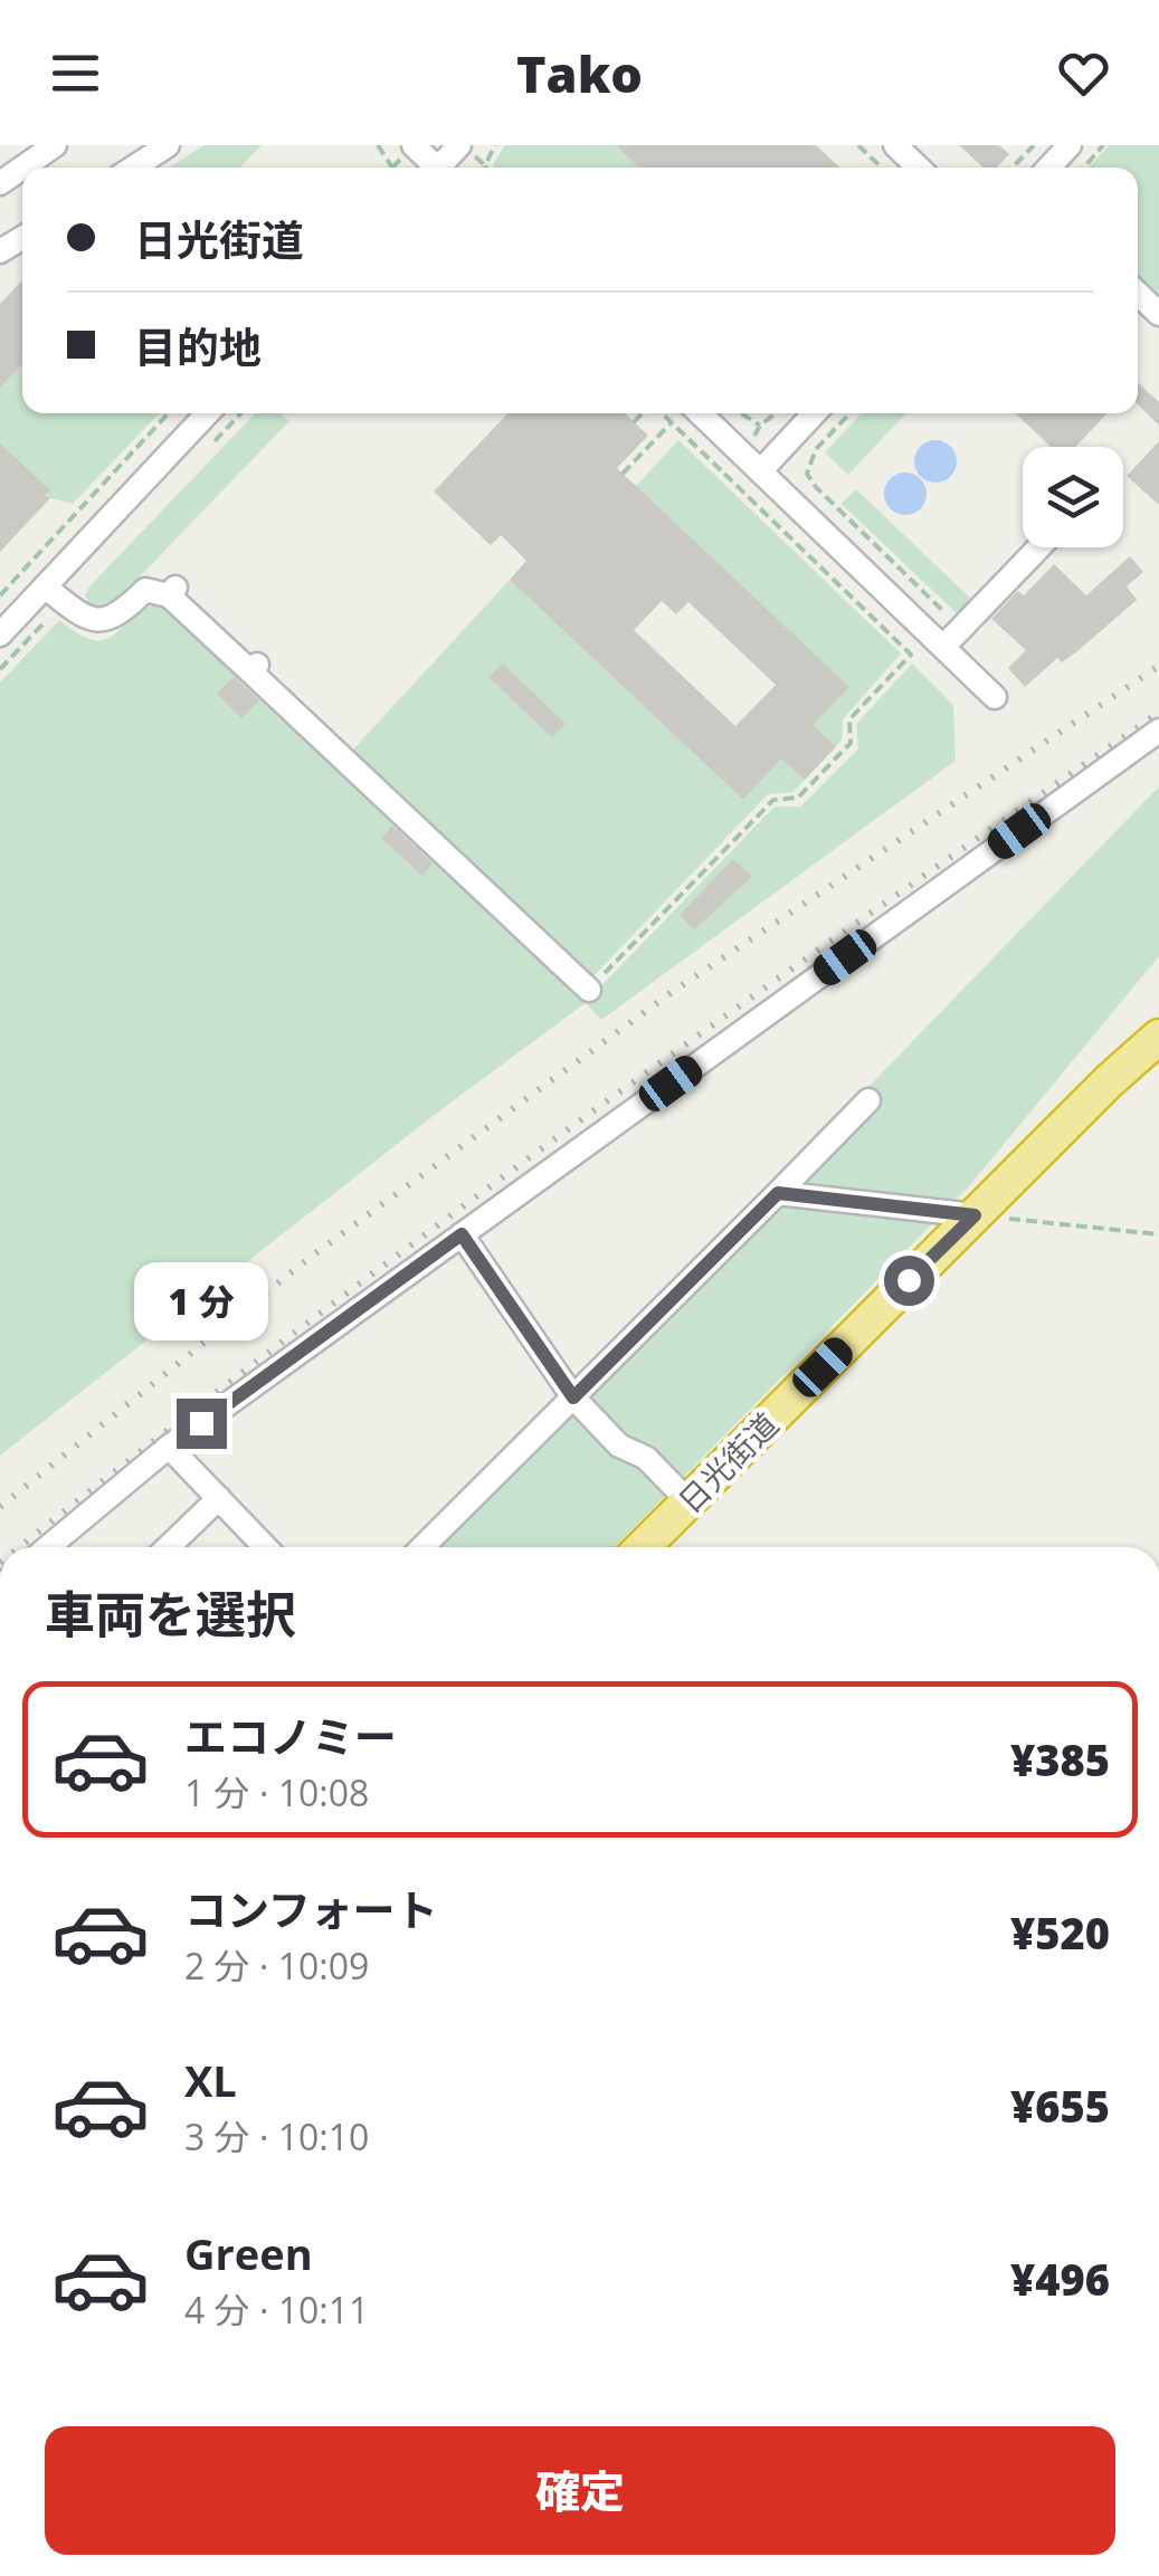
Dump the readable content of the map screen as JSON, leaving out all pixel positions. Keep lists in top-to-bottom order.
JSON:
{
  "streets": {
    "highway": ["日光街道"]
  },
  "page": {
    "header": "Tako",
    "banner": ["日光街道", "目的地"],
    "bubble": "1 分",
    "heading": "車両を選択",
    "list": [
      {
        "name": "エコノミー",
        "note": "1 分 · 10:08",
        "value": "¥385"
      },
      {
        "name": "コンフォート",
        "note": "2 分 · 10:09",
        "value": "¥520"
      },
      {
        "name": "XL",
        "note": "3 分 · 10:10",
        "value": "¥655"
      },
      {
        "name": "Green",
        "note": "4 分 · 10:11",
        "value": "¥496"
      }
    ],
    "buttons": "確定"
  }
}
